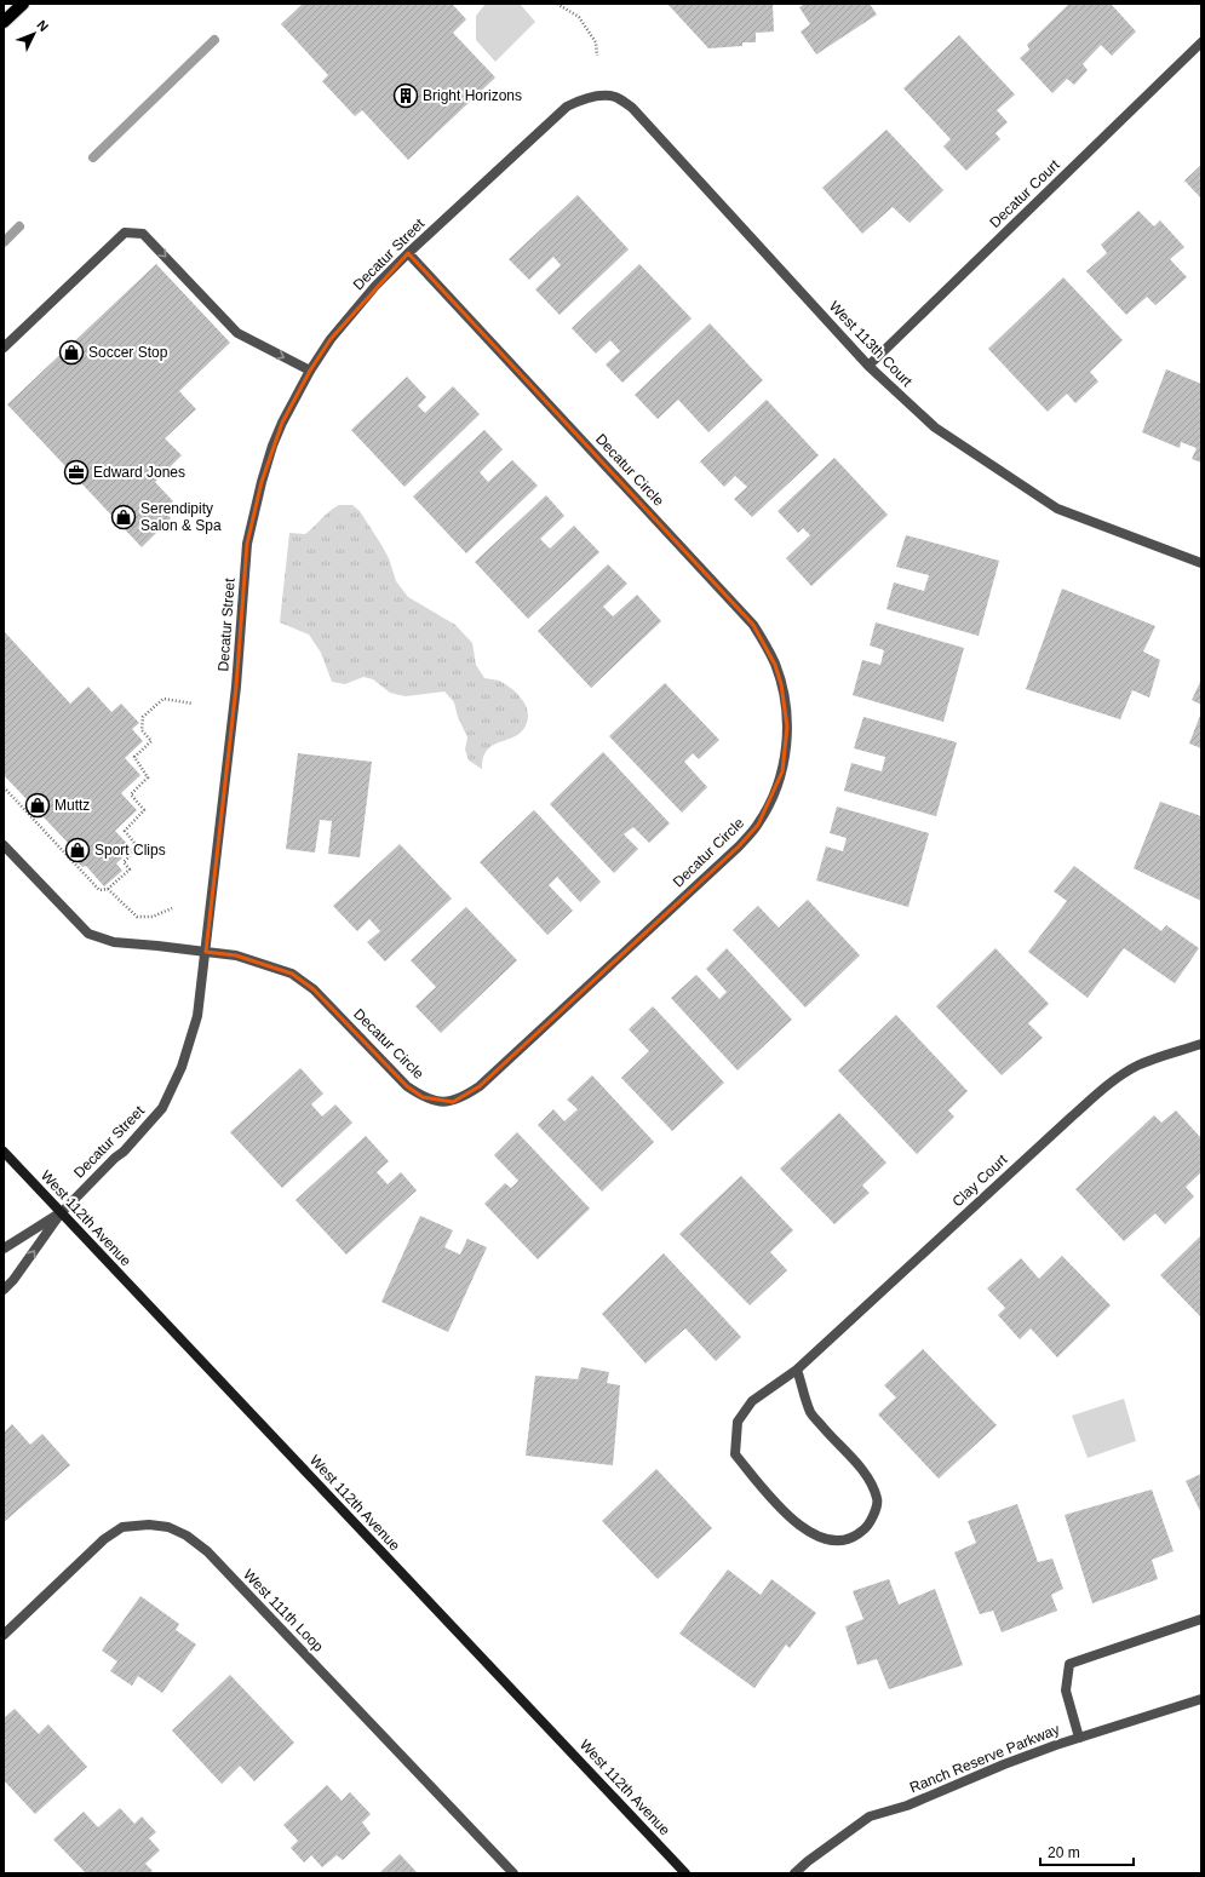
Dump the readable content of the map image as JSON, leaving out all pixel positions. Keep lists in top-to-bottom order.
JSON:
{
  "streets": {
    "main road": ["West 112th Avenue"],
    "street": [
      "Decatur Court",
      "Decatur Street",
      "West 113th Court",
      "Decatur Circle",
      "Clay Court",
      "West 111th Loop",
      "Ranch Reserve Parkway"
    ]
  },
  "crossings": [
    ["Decatur Court", "West 113th Court"],
    ["Decatur Street", "West 113th Court"],
    ["Decatur Street", "Decatur Circle"],
    ["Decatur Street", "West 112th Avenue"]
  ],
  "places": {
    "building": ["Bright Horizons"],
    "shop": [
      "Soccer Stop",
      "Serendipity Salon & Spa",
      "Muttz",
      "Sport Clips"
    ],
    "office": ["Edward Jones"]
  },
  "scale_bar": "20 m",
  "north": "top right"
}
